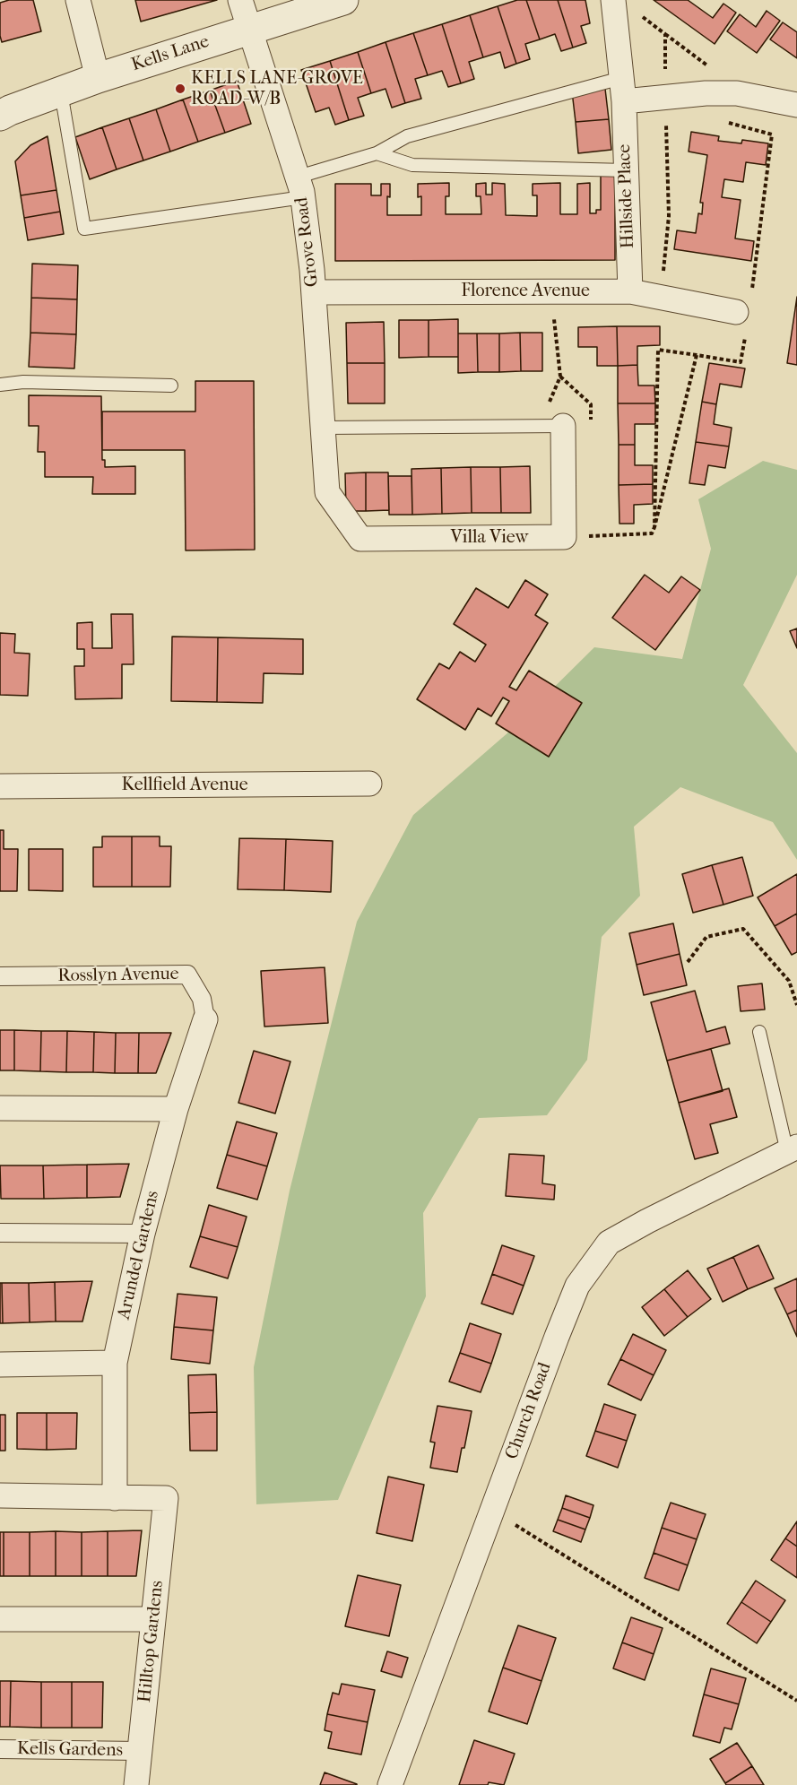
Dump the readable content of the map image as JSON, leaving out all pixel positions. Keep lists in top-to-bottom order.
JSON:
{
  "streets": {
    "street": [
      "Kells Lane",
      "Hillside Place",
      "Grove Road",
      "Florence Avenue",
      "Villa View",
      "Kellfield Avenue",
      "Rosslyn Avenue",
      "Arundel Gardens",
      "Church Road",
      "Hilltop Gardens",
      "Kells Gardens"
    ]
  },
  "crossings": [
    ["Kells Lane", "Grove Road"],
    ["Hillside Place", "Florence Avenue"],
    ["Grove Road", "Florence Avenue"],
    ["Grove Road", "Villa View"],
    ["Rosslyn Avenue", "Arundel Gardens"],
    ["Arundel Gardens", "Hilltop Gardens"],
    ["Hilltop Gardens", "Kells Gardens"]
  ],
  "places": ["KELLS LANE-GROVE ROAD-W/B"]
}
